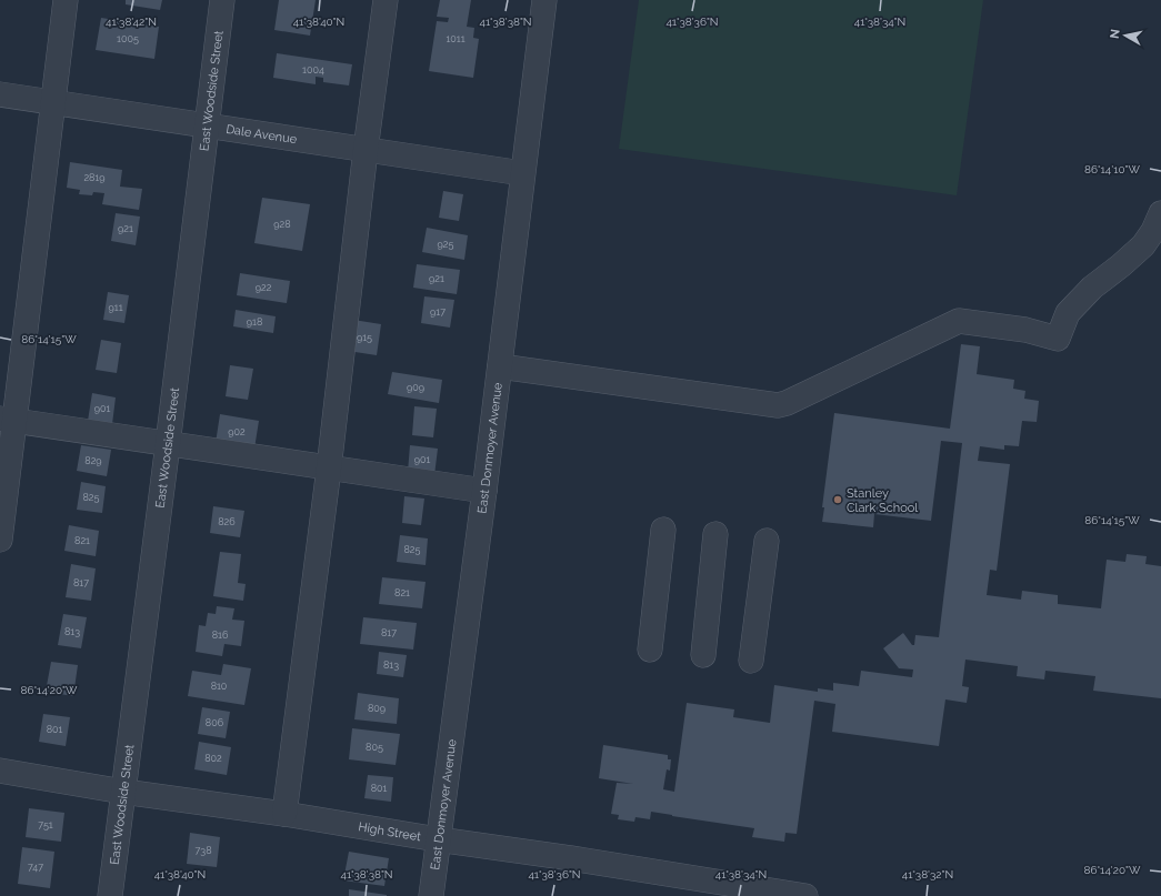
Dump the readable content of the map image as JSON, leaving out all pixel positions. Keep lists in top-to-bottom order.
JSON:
{
  "streets": {
    "street": [
      "East Woodside Street",
      "Dale Avenue",
      "East Donmoyer Avenue",
      "High Street"
    ]
  },
  "crossings": [
    ["East Woodside Street", "Dale Avenue"],
    ["East Woodside Street", "High Street"],
    ["Dale Avenue", "East Donmoyer Avenue"],
    ["East Donmoyer Avenue", "High Street"]
  ],
  "places": ["Stanley Clark School"],
  "house_numbers": [
    "1005",
    "1011",
    "1004",
    "2819",
    "928",
    "921",
    "925",
    "921",
    "922",
    "911",
    "917",
    "918",
    "915",
    "909",
    "901",
    "902",
    "901",
    "829",
    "825",
    "826",
    "821",
    "825",
    "817",
    "821",
    "813",
    "817",
    "816",
    "813",
    "810",
    "809",
    "806",
    "801",
    "805",
    "802",
    "801",
    "751",
    "738",
    "747"
  ],
  "north": "left",
  "coordinates": [
    "41°38'42\"N",
    "41°38'40\"N",
    "41°38'38\"N",
    "41°38'36\"N",
    "41°38'34\"N",
    "86°14'10\"W",
    "86°14'15\"W",
    "86°14'20\"W",
    "41°38'32\"N"
  ]
}
